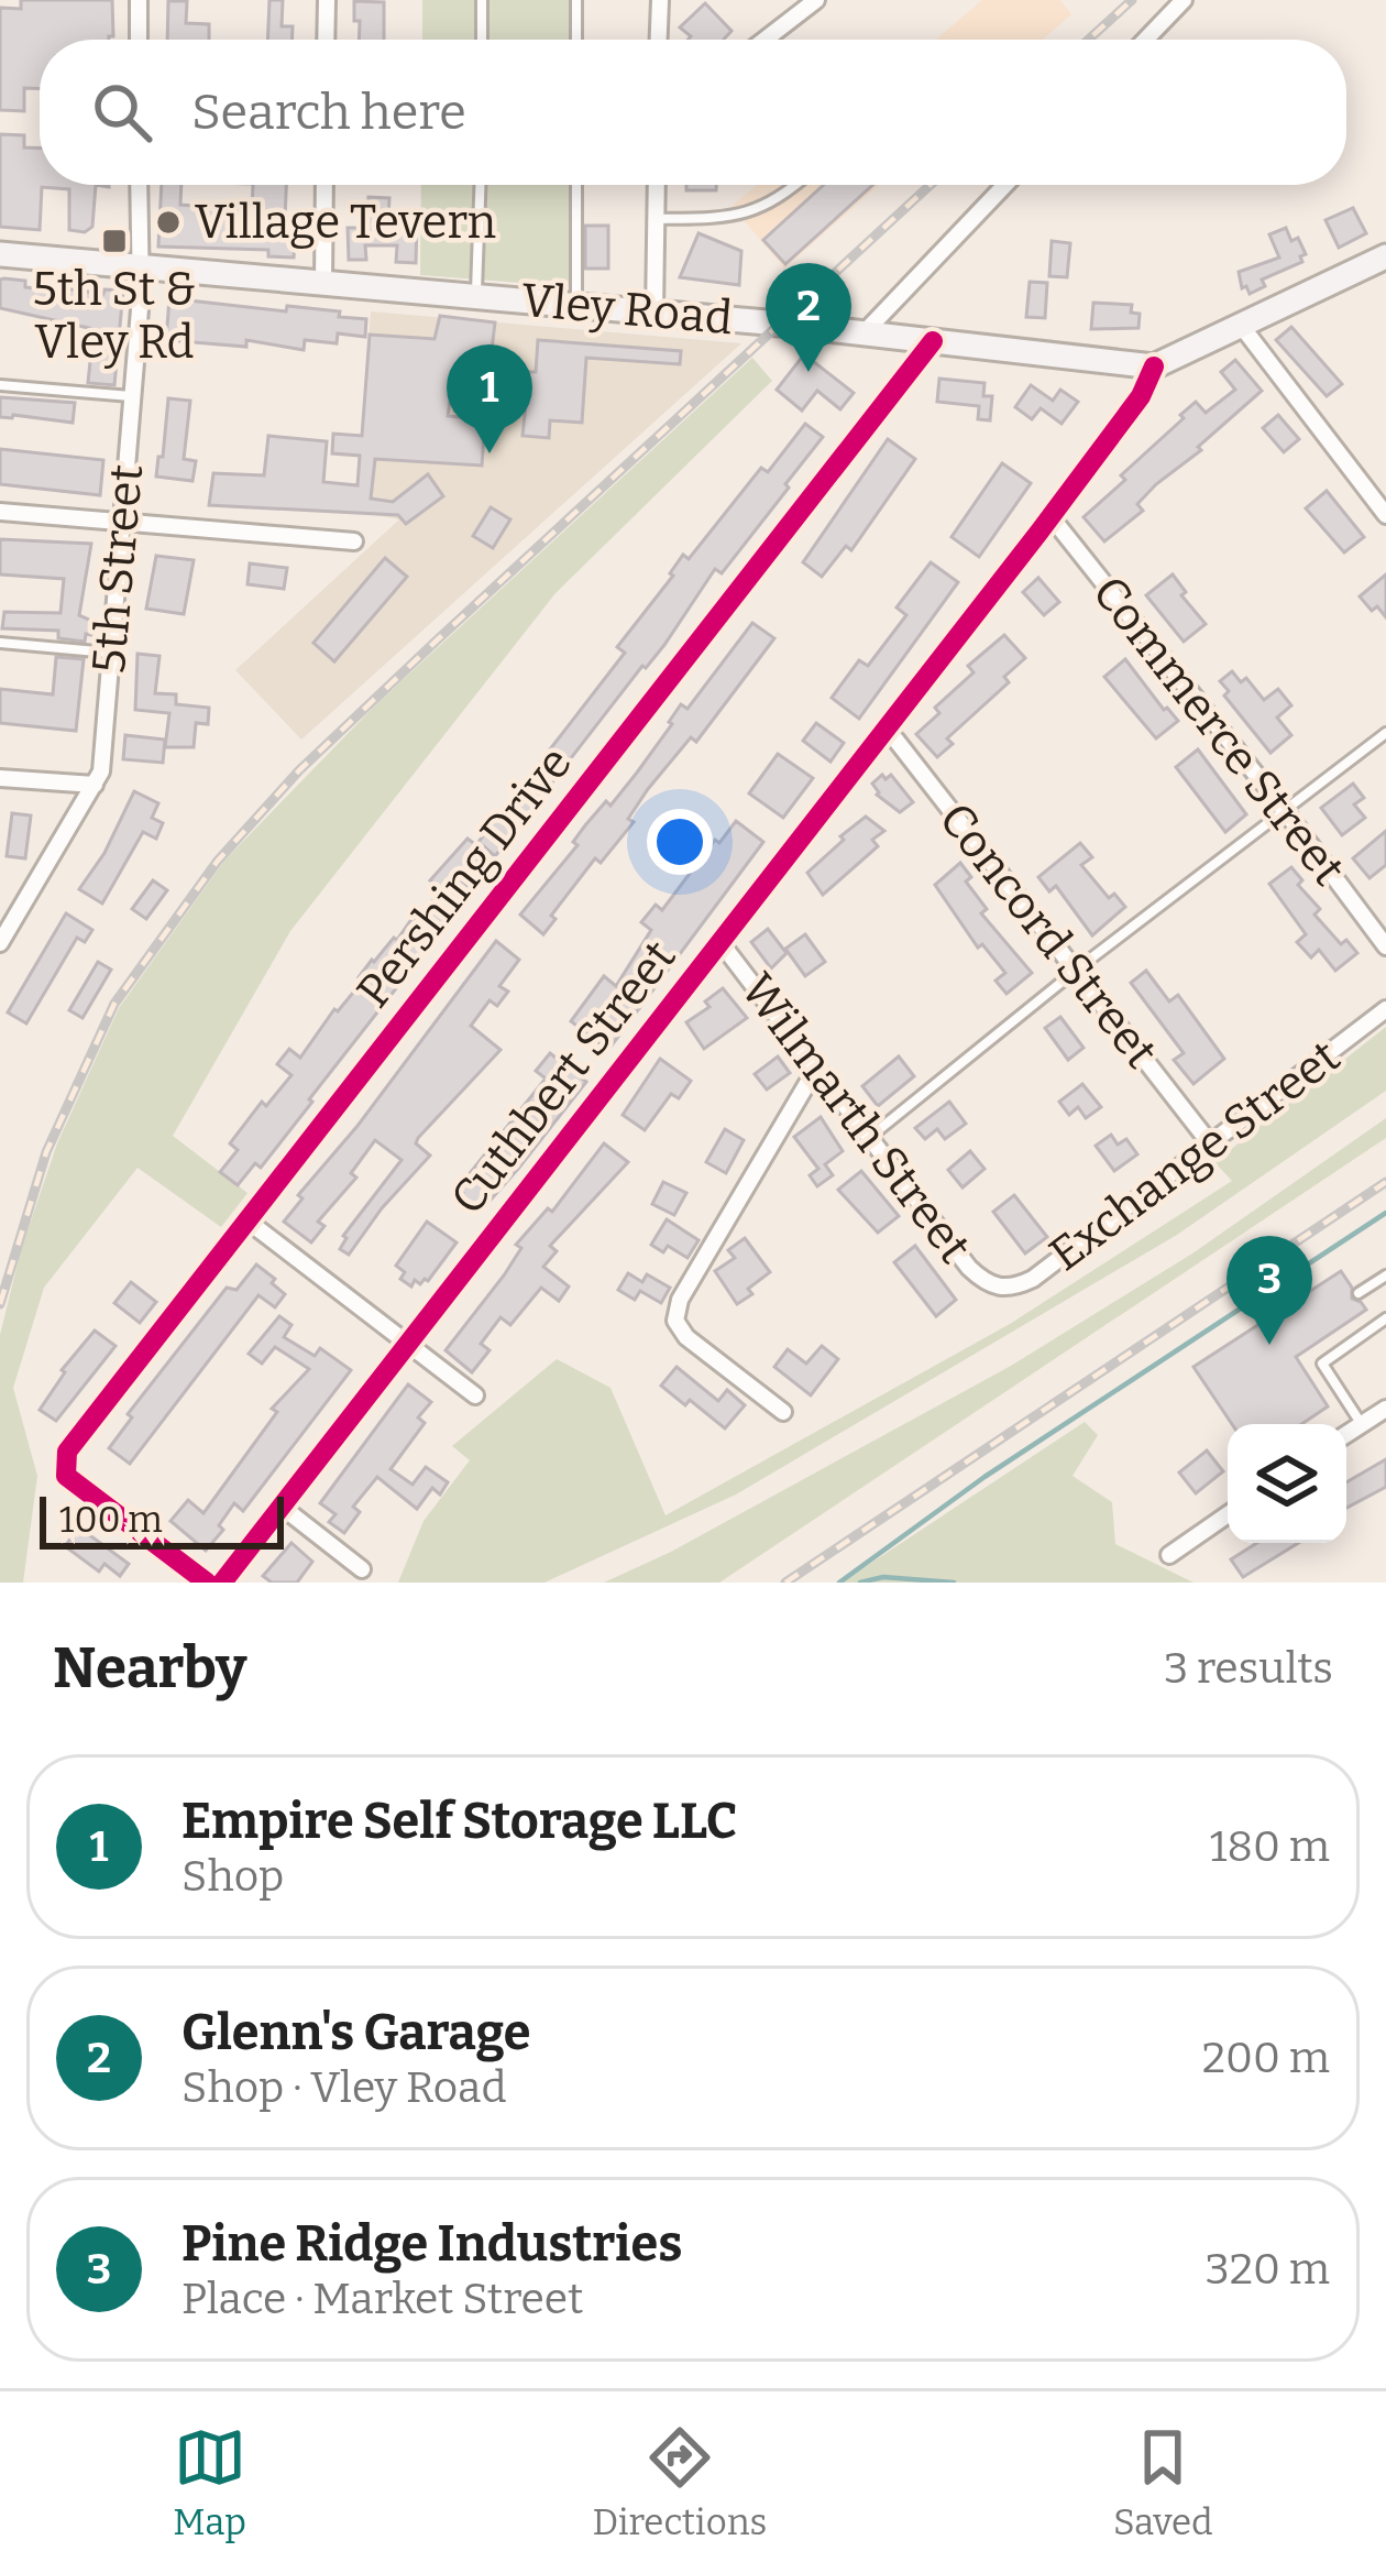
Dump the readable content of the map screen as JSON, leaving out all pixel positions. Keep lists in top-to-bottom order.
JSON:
{
  "streets": {
    "street": [
      "Vley Road",
      "5th Street",
      "Commerce Street",
      "Pershing Drive",
      "Concord Street",
      "Cuthbert Street",
      "Wilmarth Street",
      "Exchange Street"
    ]
  },
  "crossings": [
    ["Vley Road", "5th Street"],
    ["Vley Road", "Pershing Drive"],
    ["Vley Road", "Cuthbert Street"],
    ["Commerce Street", "Cuthbert Street"],
    ["Concord Street", "Cuthbert Street"],
    ["Concord Street", "Exchange Street"],
    ["Cuthbert Street", "Wilmarth Street"],
    ["Wilmarth Street", "Exchange Street"]
  ],
  "places": {
    "other": ["Village Tevern"],
    "transit": ["5th St & Vley Rd"]
  },
  "scale_bar": "100 m",
  "page": {
    "search": "Search here",
    "pins": ["2", "1", "3"],
    "scale": "100 m",
    "heading": ["Nearby", "3 results"],
    "list": [
      {
        "mark": "1",
        "name": "Empire Self Storage LLC",
        "note": "Shop",
        "value": "180 m"
      },
      {
        "mark": "2",
        "name": "Glenn's Garage",
        "note": "Shop · Vley Road",
        "value": "200 m"
      },
      {
        "mark": "3",
        "name": "Pine Ridge Industries",
        "note": "Place · Market Street",
        "value": "320 m"
      }
    ],
    "nav": ["Map", "Directions", "Saved"]
  }
}
